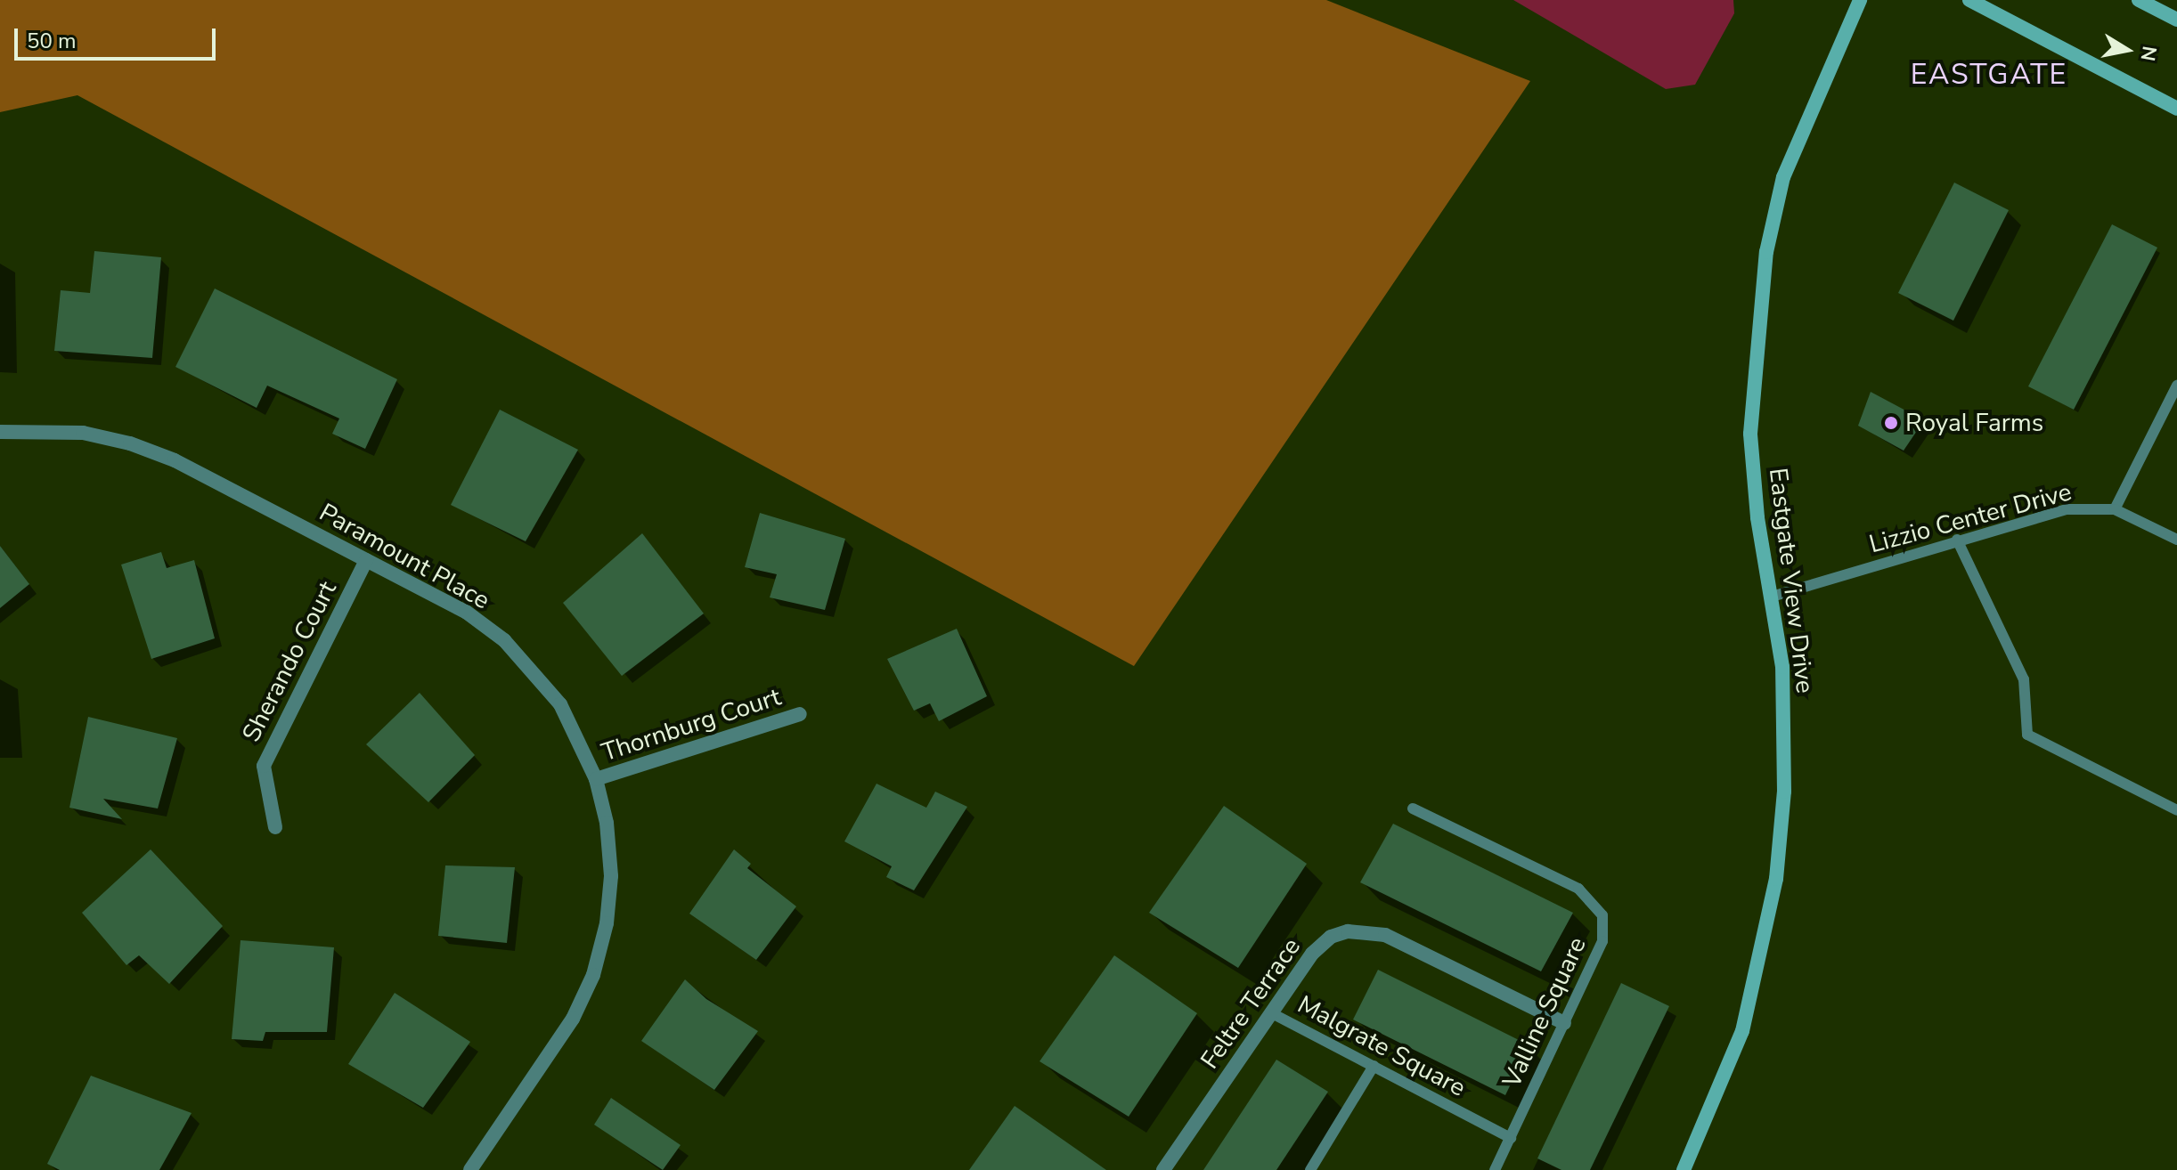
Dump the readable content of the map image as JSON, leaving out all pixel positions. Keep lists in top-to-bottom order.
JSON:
{
  "streets": {
    "street": [
      "Paramount Place",
      "Eastgate View Drive",
      "Sherando Court",
      "Thornburg Court",
      "Feltre Terrace"
    ],
    "lane": ["Lizzio Center Drive", "Valline Square", "Malgrate Square"]
  },
  "crossings": [
    ["Lizzio Center Drive", "Eastgate View Drive"],
    ["Paramount Place", "Sherando Court"],
    ["Paramount Place", "Thornburg Court"],
    ["Feltre Terrace", "Valline Square"],
    ["Feltre Terrace", "Malgrate Square"],
    ["Valline Square", "Malgrate Square"]
  ],
  "districts": ["EASTGATE"],
  "places": ["Royal Farms"],
  "scale_bar": "50 m",
  "north": "right"
}
